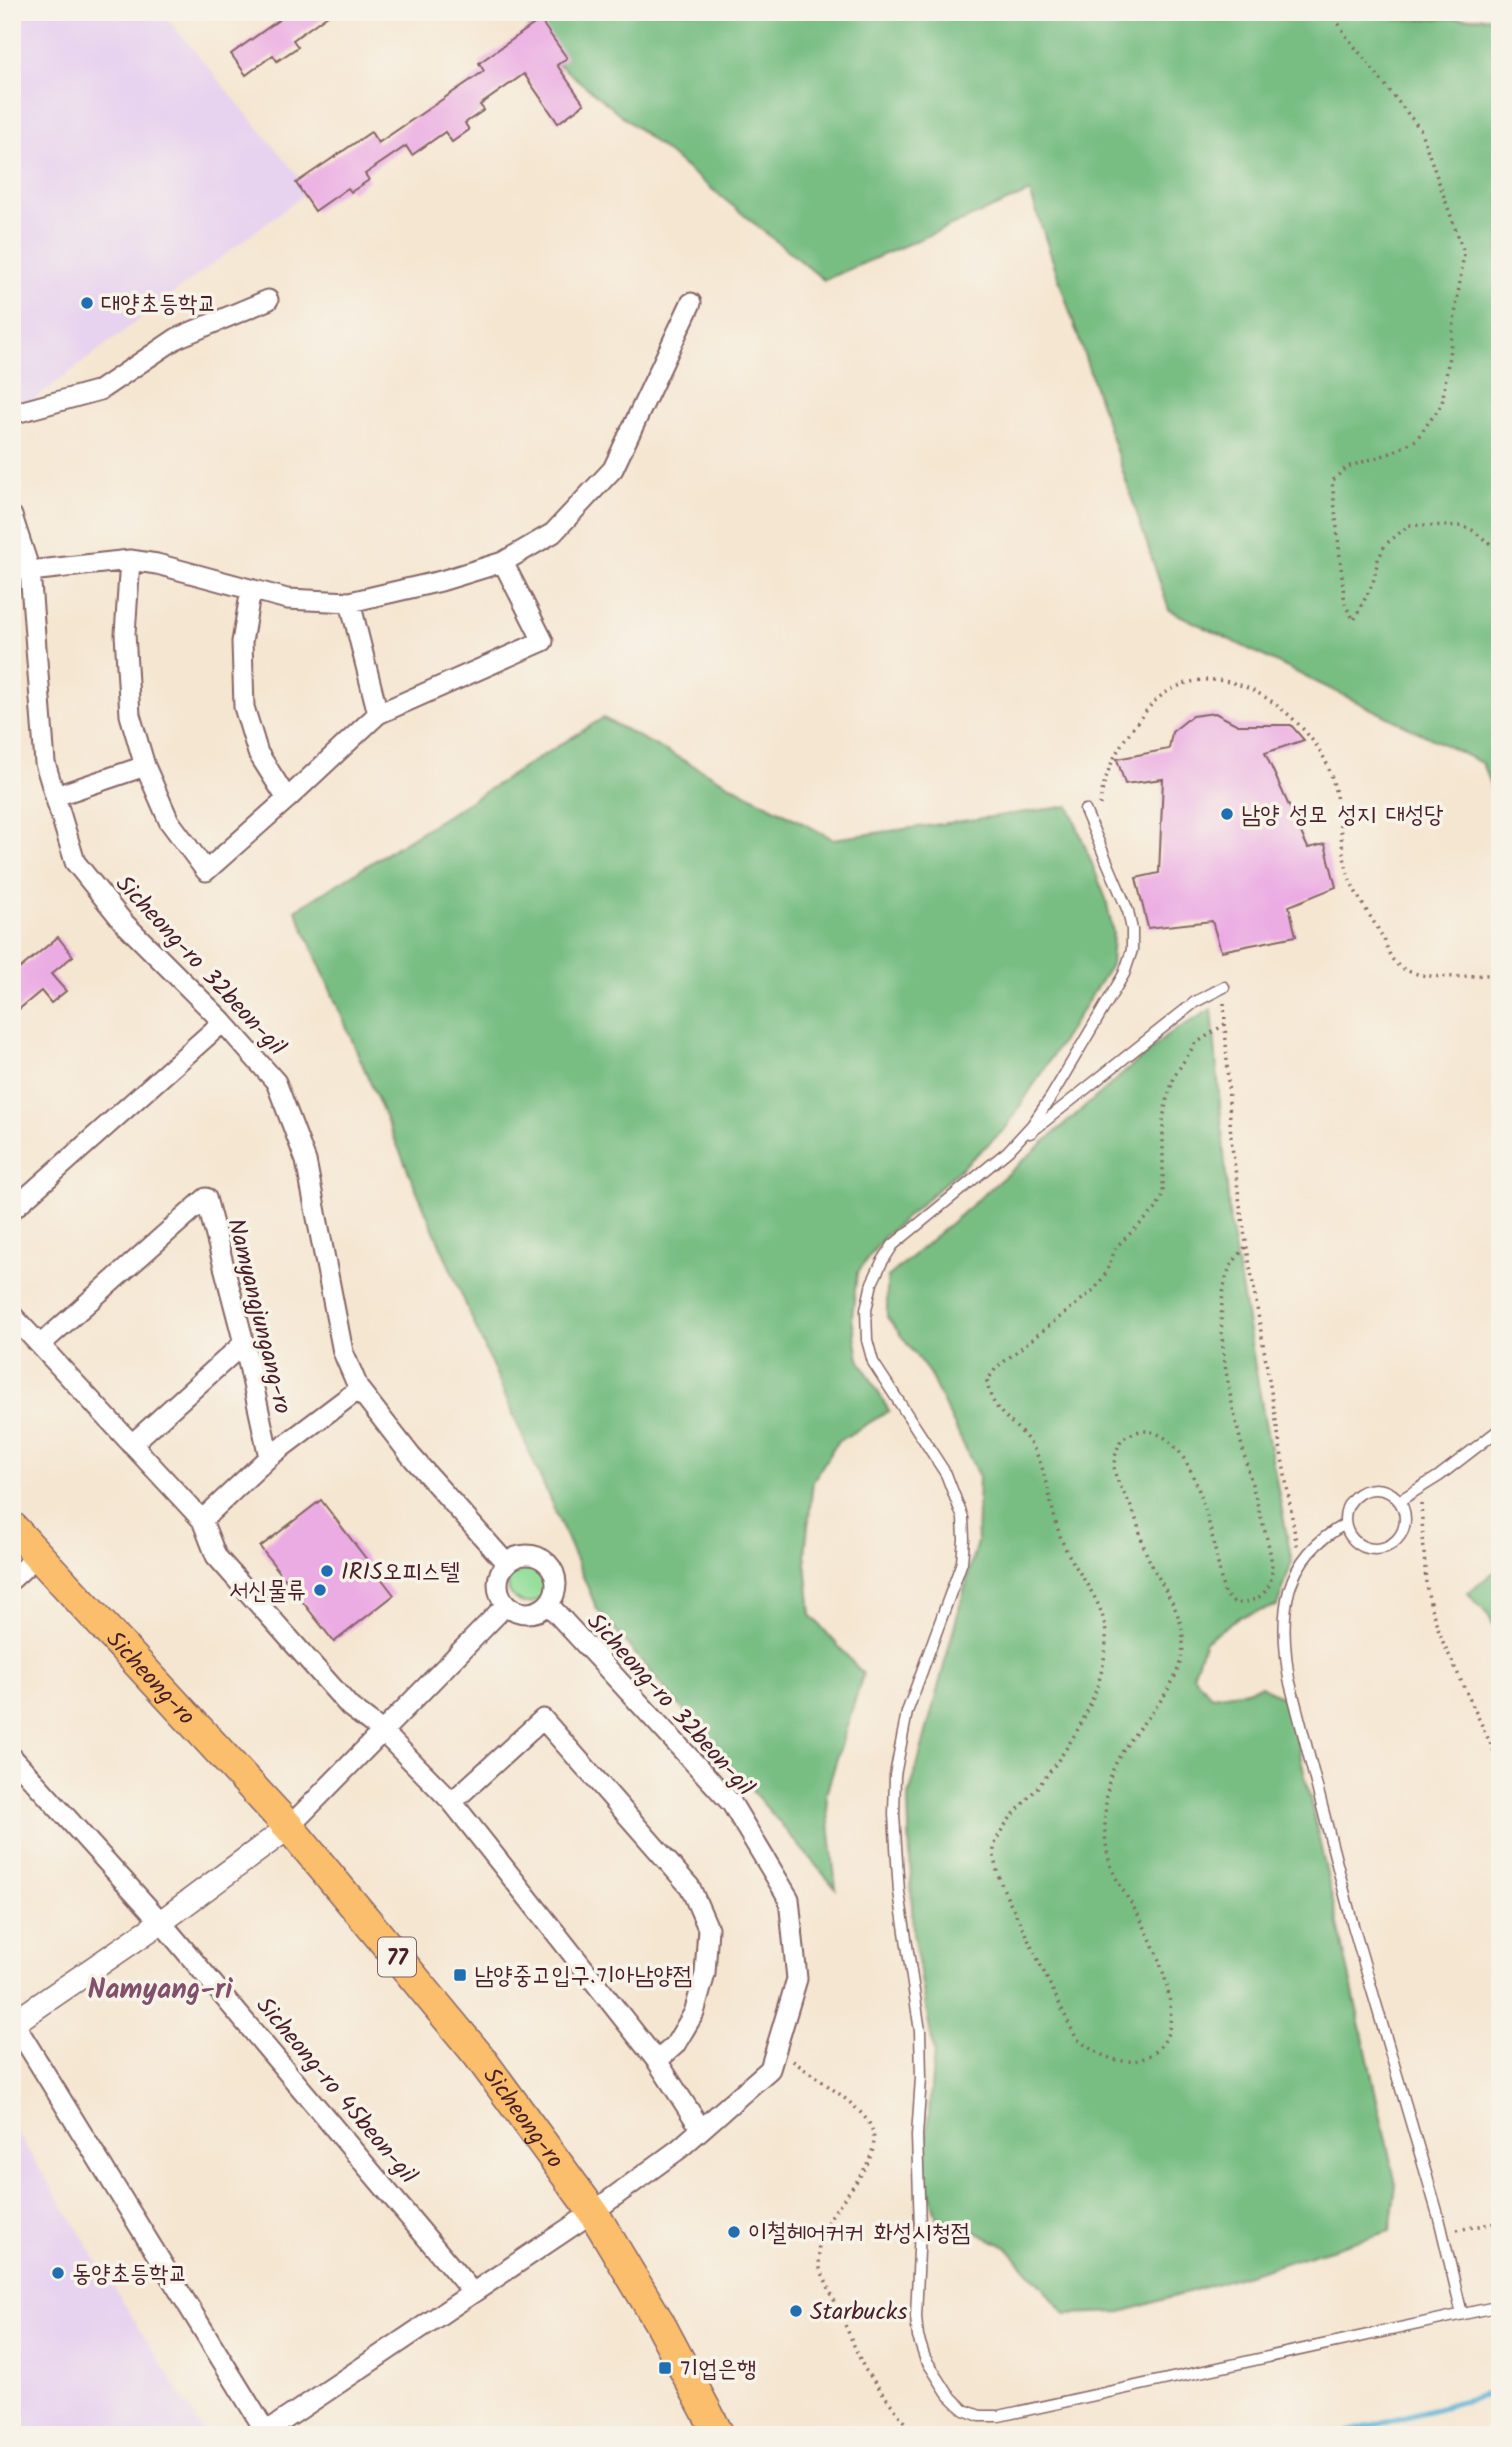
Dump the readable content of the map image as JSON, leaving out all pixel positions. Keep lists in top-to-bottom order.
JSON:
{
  "streets": {
    "main road": ["Sicheong-ro", "77"],
    "street": ["Sicheong-ro 32beon-gil", "Namyangjungang-ro", "Sicheong-ro 45beon-gil"]
  },
  "crossings": [
    ["Sicheong-ro 32beon-gil", "Sicheong-ro"],
    ["Sicheong-ro 32beon-gil", "Sicheong-ro 45beon-gil"]
  ],
  "districts": ["Namyang-ri"],
  "places": {
    "other": [
      "대양초등학교",
      "남양 성모 성지 대성당",
      "IRIS오피스텔",
      "서신물류",
      "이철헤어커커 화성시청점",
      "동양초등학교",
      "Starbucks"
    ],
    "transit": ["남양중고입구.기아남양점", "기업은행"]
  }
}
